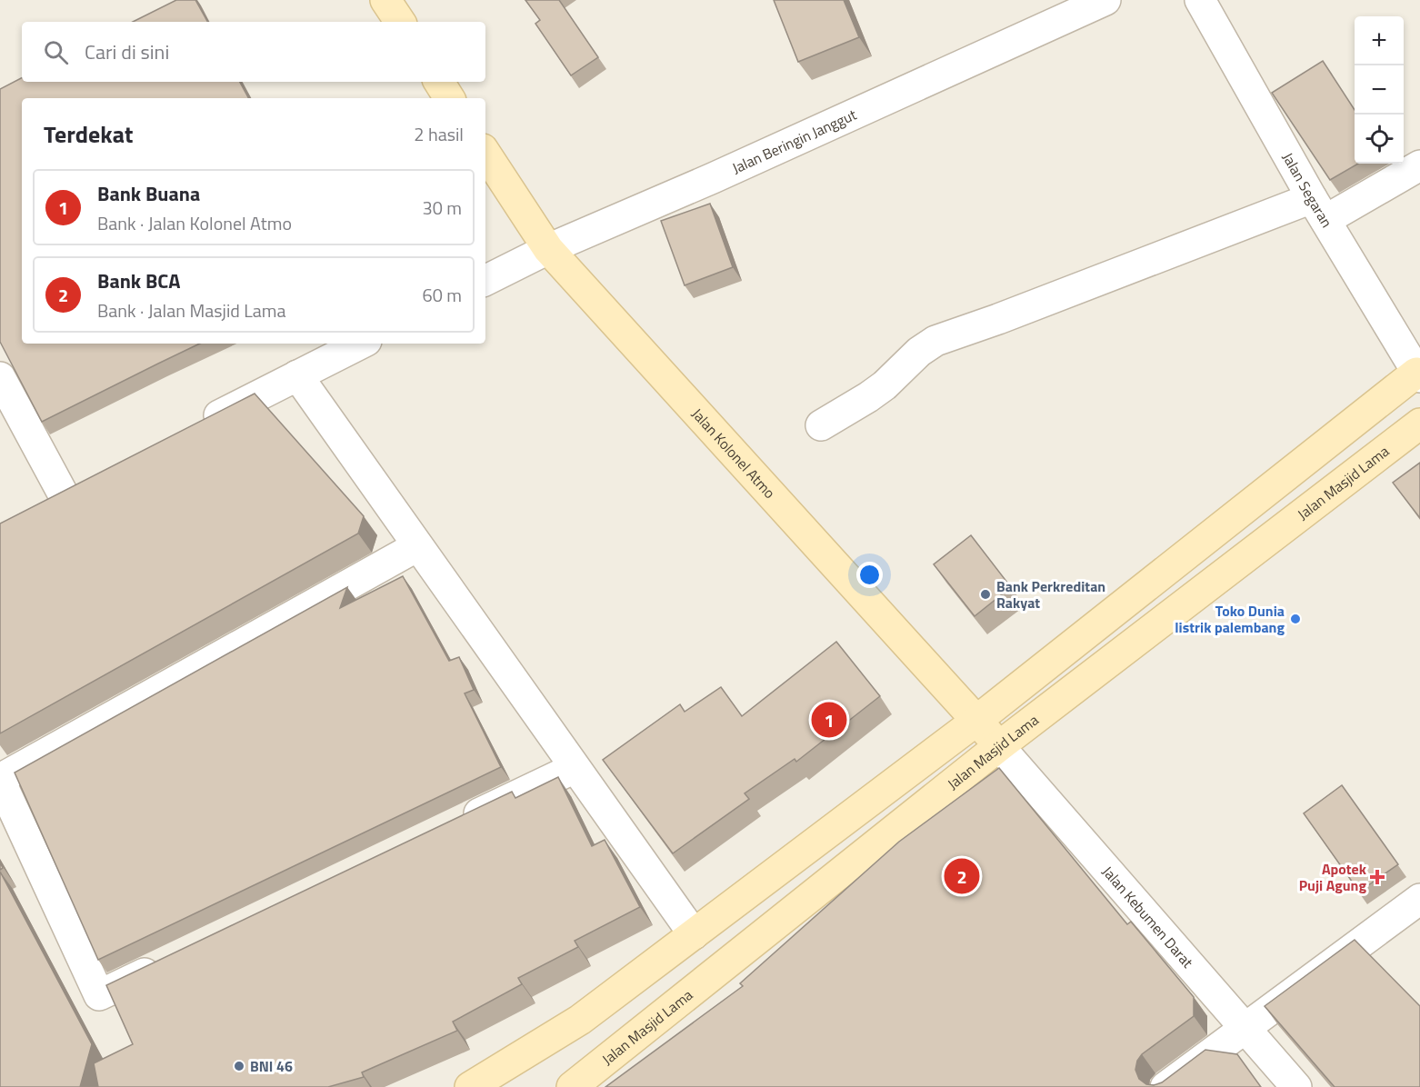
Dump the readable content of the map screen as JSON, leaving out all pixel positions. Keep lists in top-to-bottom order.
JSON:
{
  "streets": {
    "main road": ["Jalan Kolonel Atmo", "Jalan Masjid Lama"],
    "street": ["Jalan Beringin Janggut", "Jalan Segaran", "Jalan Kebumen Darat"]
  },
  "crossings": [
    ["Jalan Beringin Janggut", "Jalan Kolonel Atmo"],
    ["Jalan Kolonel Atmo", "Jalan Masjid Lama"],
    ["Jalan Kolonel Atmo", "Jalan Kebumen Darat"],
    ["Jalan Masjid Lama", "Jalan Kebumen Darat"]
  ],
  "places": {
    "other": ["Bank Perkreditan Rakyat", "Toko Dunia listrik palembang", "BNI 46"],
    "health": ["Apotek Puji Agung"]
  },
  "page": {
    "map_buttons": ["+", "−"],
    "search": "Cari di sini",
    "heading": ["Terdekat", "2 hasil"],
    "list": [
      {
        "mark": "1",
        "name": "Bank Buana",
        "note": "Bank · Jalan Kolonel Atmo",
        "value": "30 m"
      },
      {
        "mark": "2",
        "name": "Bank BCA",
        "note": "Bank · Jalan Masjid Lama",
        "value": "60 m"
      }
    ],
    "pins": ["1", "2"]
  }
}
